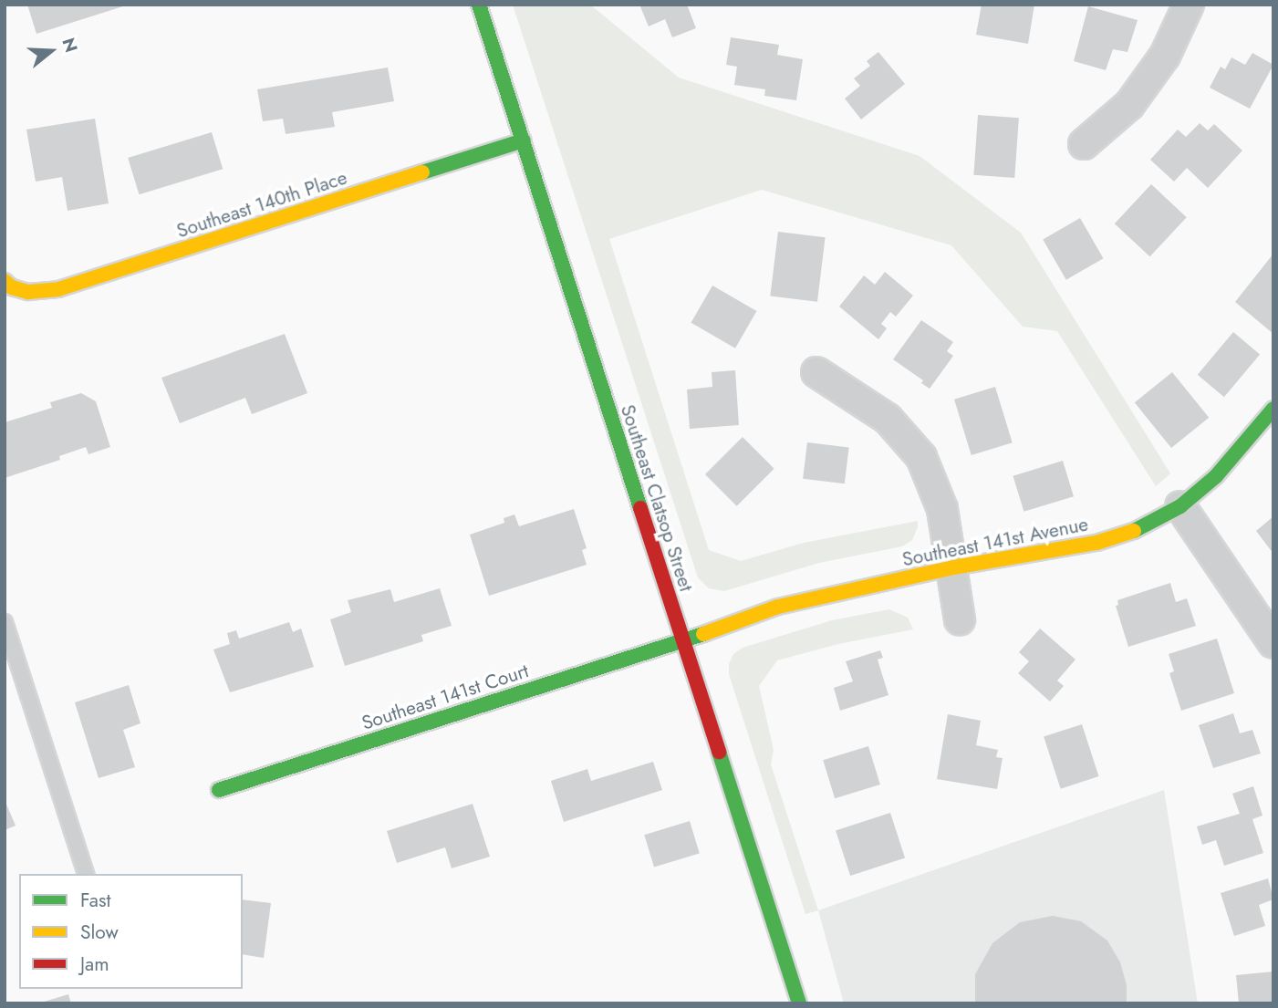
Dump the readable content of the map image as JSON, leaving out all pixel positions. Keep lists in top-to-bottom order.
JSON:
{
  "streets": {
    "street": [
      "Southeast 140th Place",
      "Southeast Clatsop Street",
      "Southeast 141st Avenue",
      "Southeast 141st Court"
    ]
  },
  "crossings": [
    ["Southeast 140th Place", "Southeast Clatsop Street"],
    ["Southeast Clatsop Street", "Southeast 141st Avenue"],
    ["Southeast Clatsop Street", "Southeast 141st Court"],
    ["Southeast 141st Avenue", "Southeast 141st Court"]
  ],
  "legend": ["Fast", "Slow", "Jam"],
  "north": "right"
}
